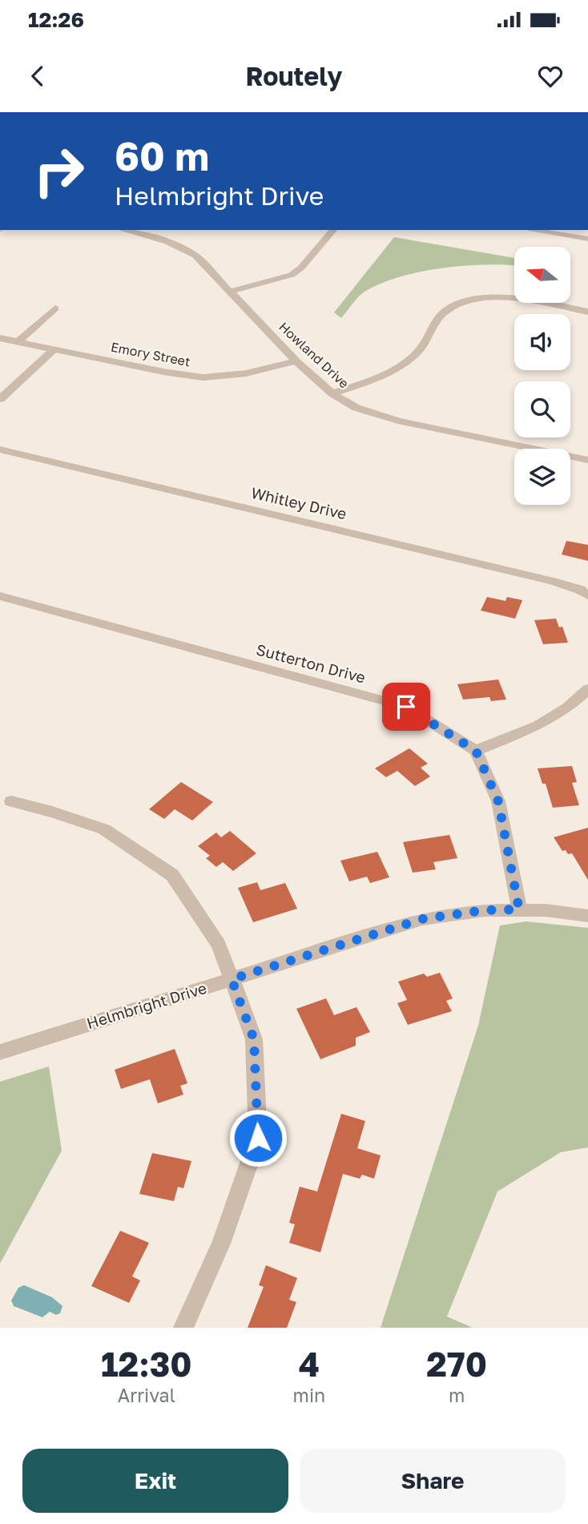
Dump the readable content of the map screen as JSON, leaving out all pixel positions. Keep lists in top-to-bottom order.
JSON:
{
  "streets": {
    "street": [
      "Emory Street",
      "Howland Drive",
      "Whitley Drive",
      "Sutterton Drive",
      "Helmbright Drive"
    ]
  },
  "crossings": [
    ["Emory Street", "Howland Drive"]
  ],
  "north": "left",
  "page": {
    "status": "12:26",
    "header": "Routely",
    "turn": ["60 m", "Helmbright Drive"],
    "eta": [
      "12:30",
      "Arrival",
      "4",
      "min",
      "270",
      "m"
    ],
    "buttons": ["Exit", "Share"]
  }
}
